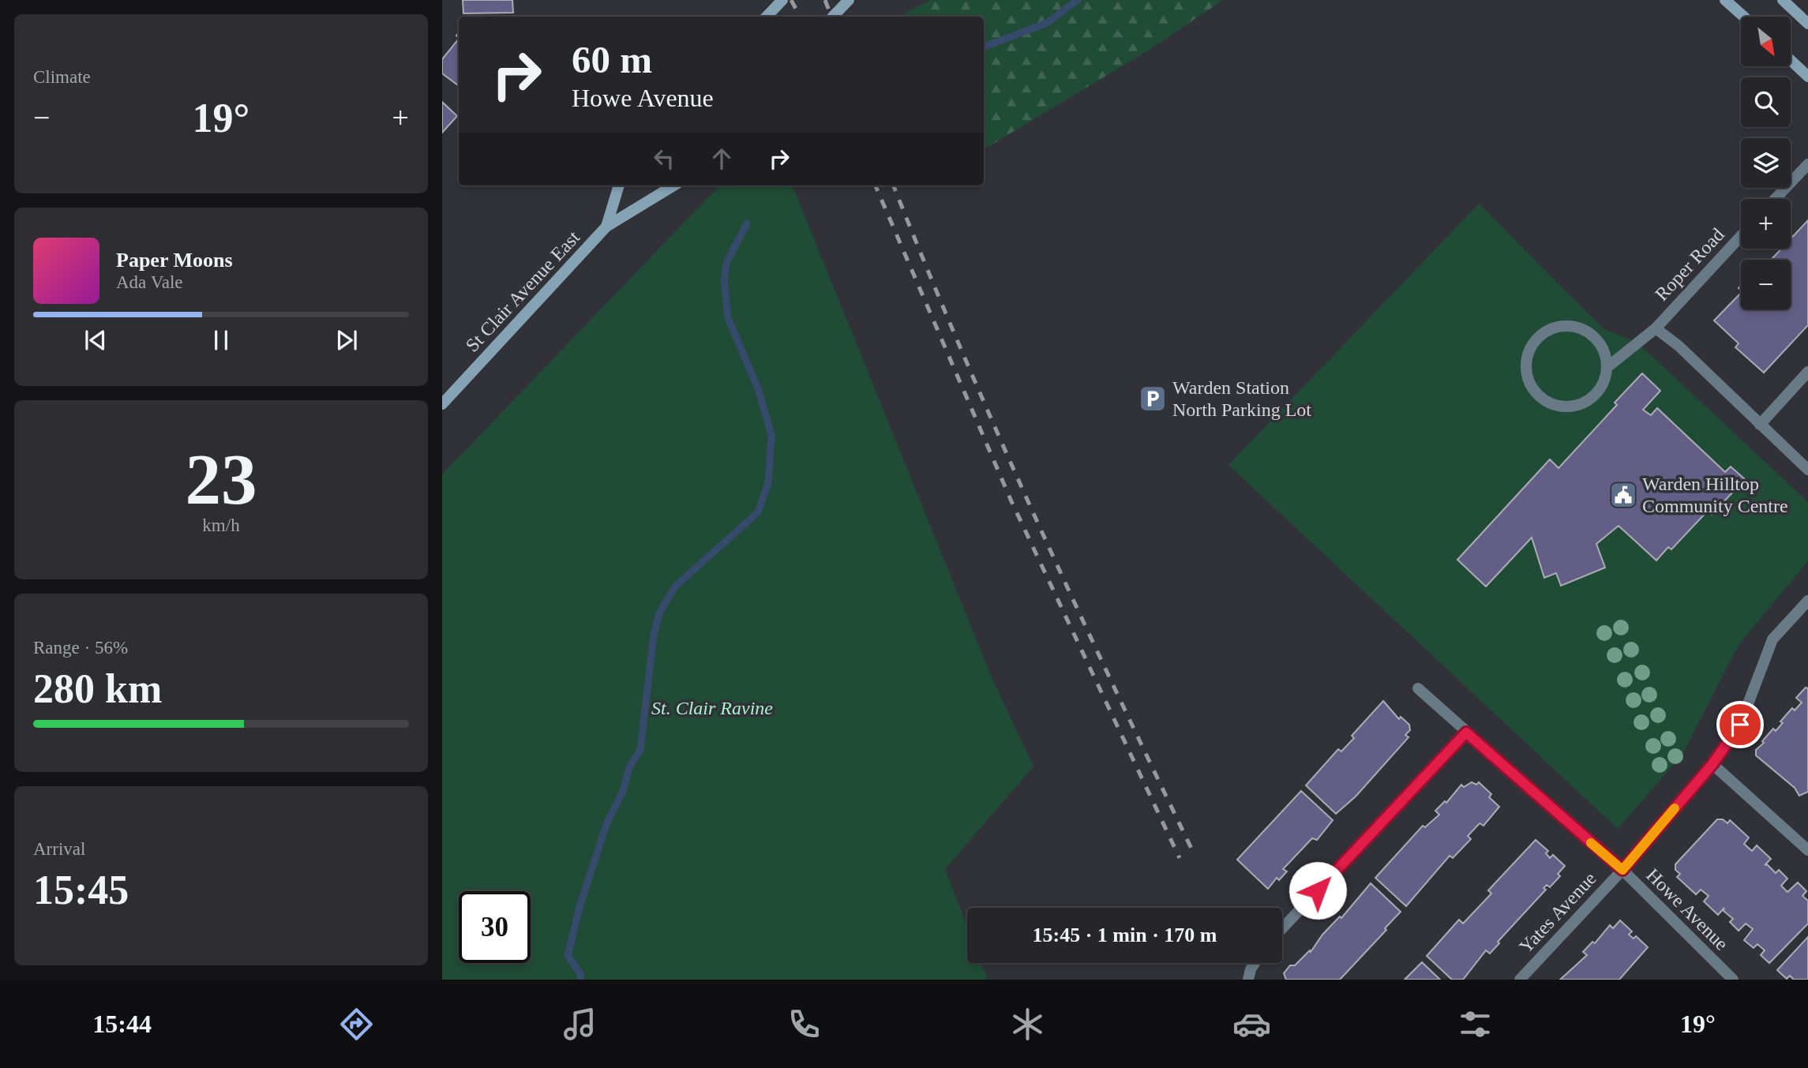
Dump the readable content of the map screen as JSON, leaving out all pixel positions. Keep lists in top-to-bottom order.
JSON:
{
  "streets": {
    "main road": ["St Clair Avenue East"],
    "street": ["Roper Road", "Howe Avenue", "Yates Avenue"]
  },
  "crossings": [
    ["Howe Avenue", "Yates Avenue"]
  ],
  "parks": ["St. Clair Ravine"],
  "places": {
    "parking": ["Warden Station North Parking Lot"],
    "public building": ["Warden Hilltop Community Centre"]
  },
  "north": "bottom right",
  "page": {
    "tile": [
      "Climate",
      ["23", "km/h"],
      ["Range · 56%", "280 km"],
      ["Arrival", "15:45"]
    ],
    "map_buttons": ["+", "−"],
    "turn": ["60 m", "Howe Avenue"],
    "heat": ["−", "19°", "+"],
    "song": ["Paper Moons", "Ada Vale"],
    "limit": "30",
    "trip": "15:45 · 1 min · 170 m",
    "tabs": ["15:44", "19°"]
  }
}
